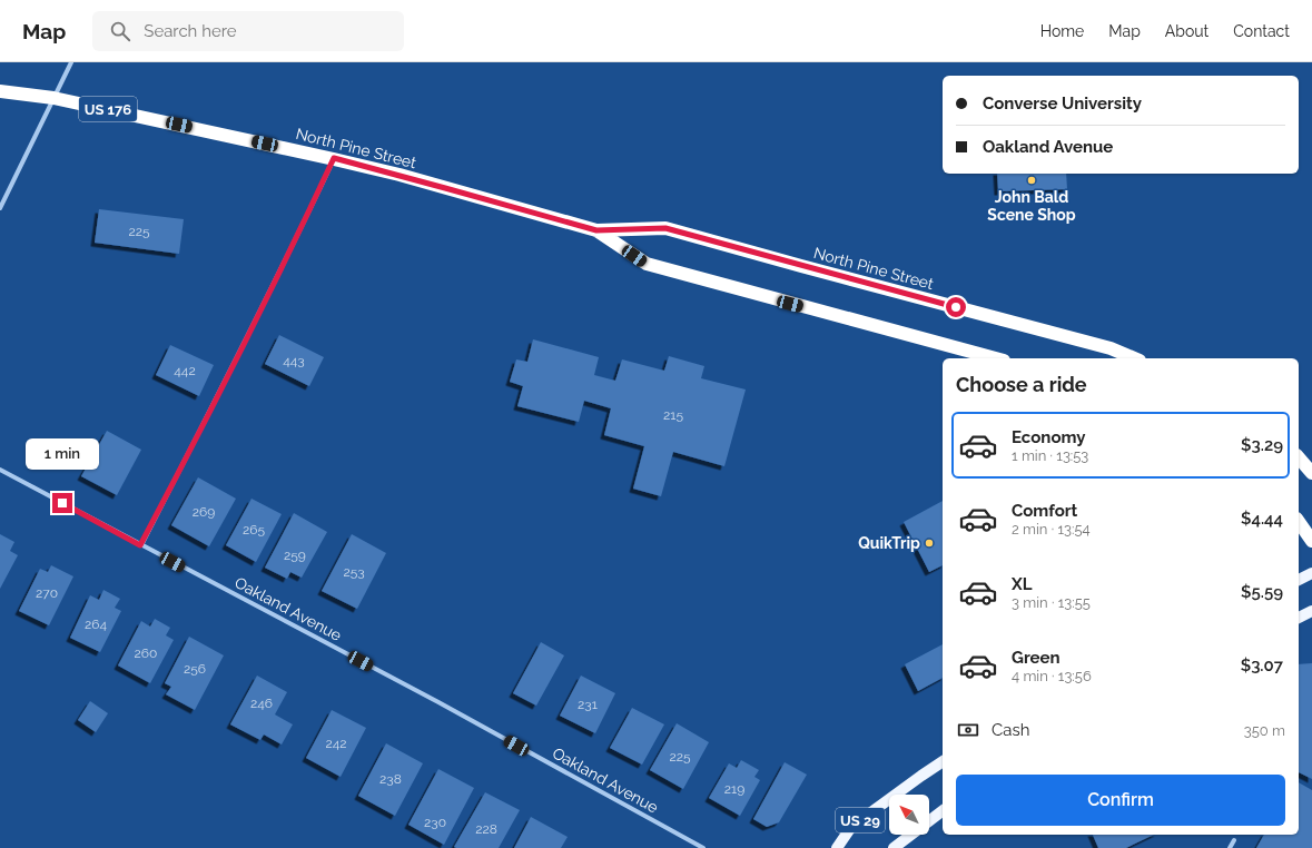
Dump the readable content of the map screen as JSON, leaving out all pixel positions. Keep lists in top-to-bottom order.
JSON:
{
  "streets": {
    "highway": ["US 176", "North Pine Street"],
    "main road": ["US 29"],
    "street": ["Oakland Avenue"]
  },
  "places": ["John Bald Scene Shop", "QuikTrip"],
  "house_numbers": [
    "225",
    "443",
    "442",
    "215",
    "269",
    "265",
    "259",
    "253",
    "270",
    "264",
    "260",
    "256",
    "246",
    "231",
    "242",
    "225",
    "238",
    "219",
    "230",
    "228"
  ],
  "north": "top left",
  "page": {
    "header": "Map",
    "search": "Search here",
    "nav": [
      "Home",
      "Map",
      "About",
      "Contact"
    ],
    "banner": ["Converse University", "Oakland Avenue"],
    "heading": "Choose a ride",
    "list": [
      {
        "name": "Economy",
        "note": "1 min · 13:53",
        "value": "$3.29"
      },
      {
        "name": "Comfort",
        "note": "2 min · 13:54",
        "value": "$4.44"
      },
      {
        "name": "XL",
        "note": "3 min · 13:55",
        "value": "$5.59"
      },
      {
        "name": "Green",
        "note": "4 min · 13:56",
        "value": "$3.07"
      }
    ],
    "bubble": "1 min",
    "pay": ["Cash", "350 m"],
    "buttons": "Confirm"
  }
}
